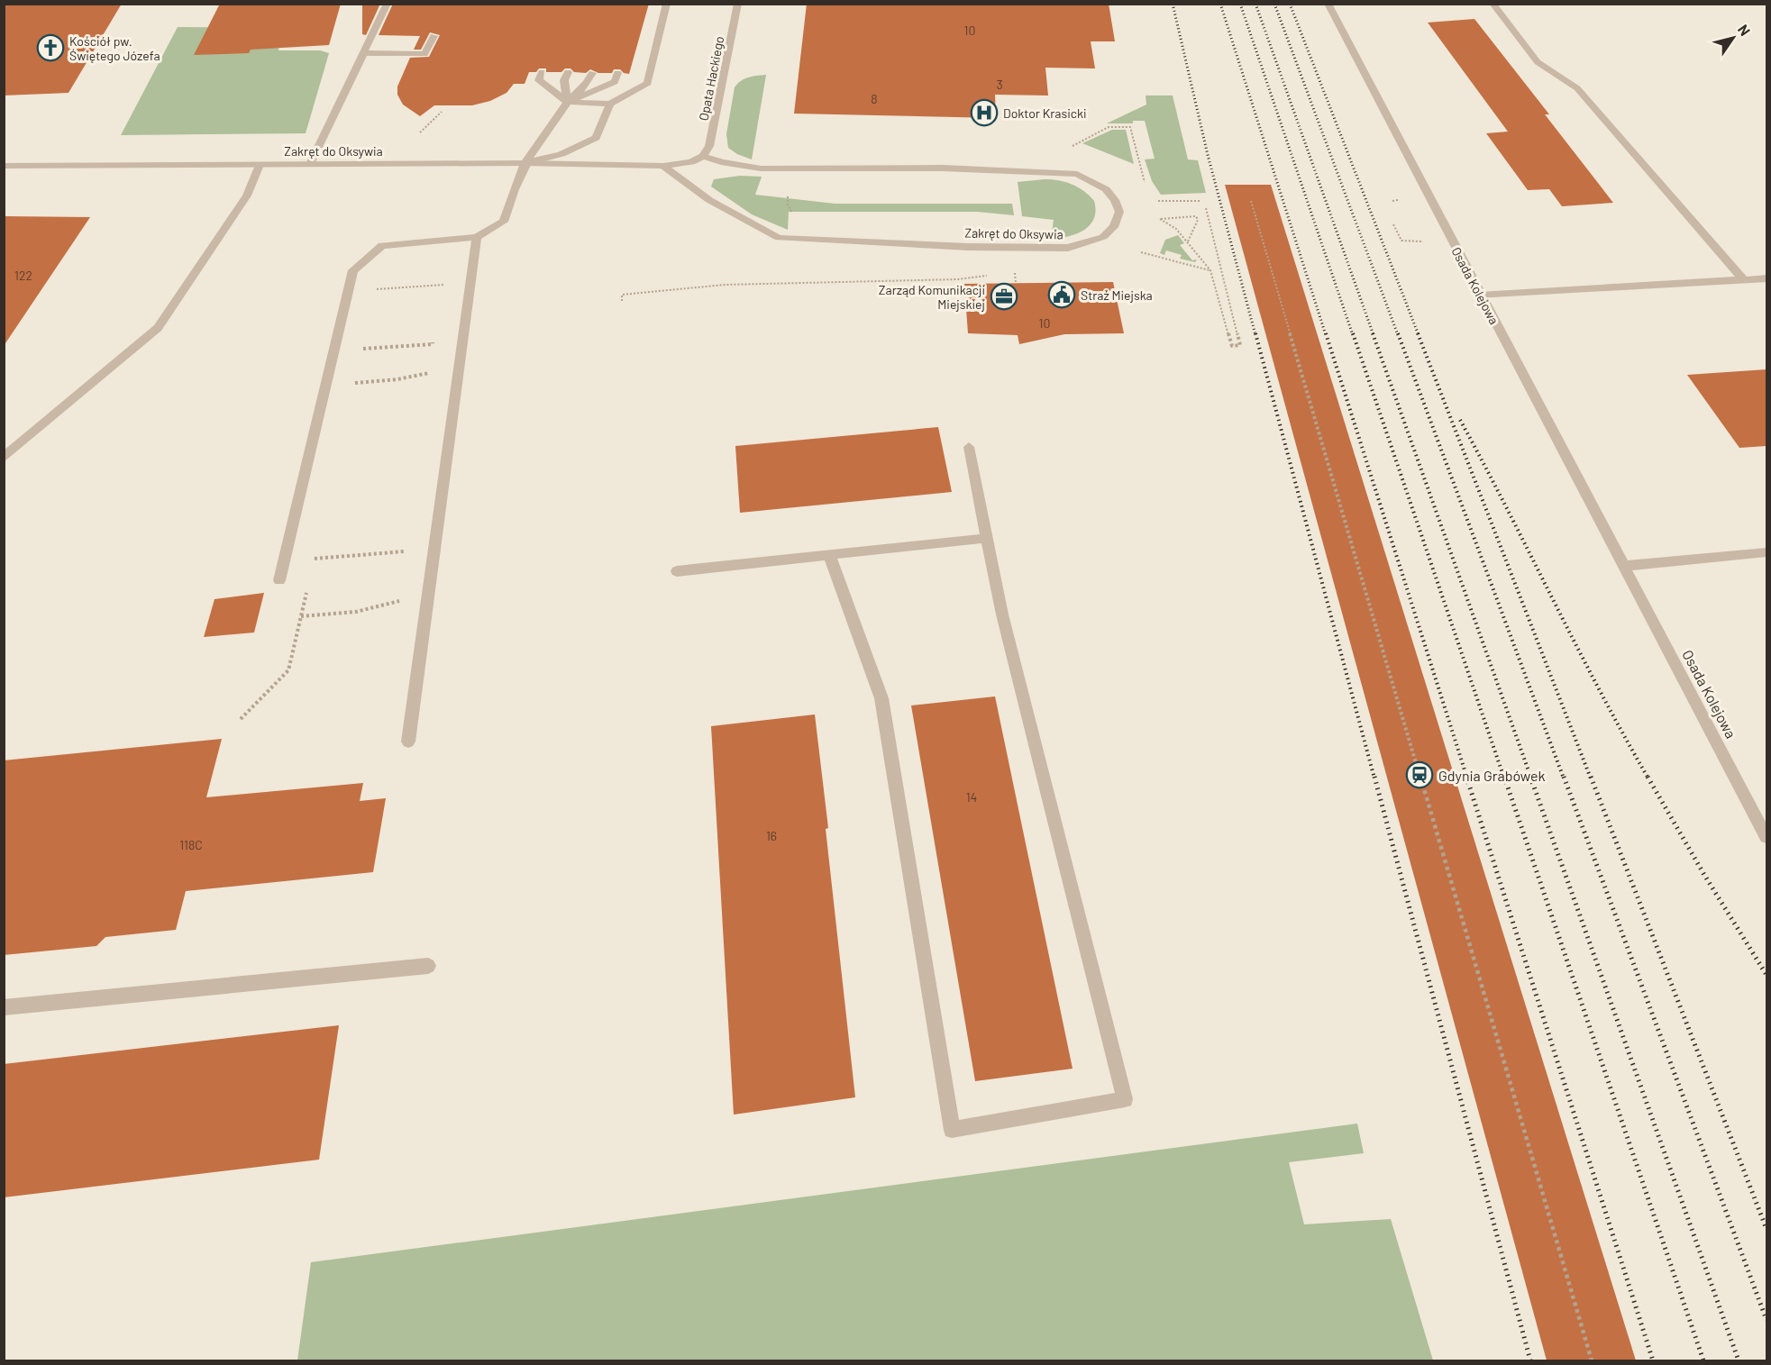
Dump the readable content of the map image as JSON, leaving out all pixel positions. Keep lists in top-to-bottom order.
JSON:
{
  "streets": {
    "street": ["Opata Hackiego", "Zakręt do Oksywia", "Osada Kolejowa"]
  },
  "crossings": [
    ["Opata Hackiego", "Zakręt do Oksywia"]
  ],
  "places": {
    "church": ["Kościół pw. Świętego Józefa"],
    "hospital": ["Doktor Krasicki"],
    "public building": ["Straż Miejska"],
    "office": ["Zarząd Komunikacji Miejskiej"],
    "station": ["Gdynia Grabówek"]
  },
  "house_numbers": [
    "10",
    "3",
    "8",
    "122",
    "10",
    "14",
    "16",
    "118C"
  ],
  "north": "top right"
}
